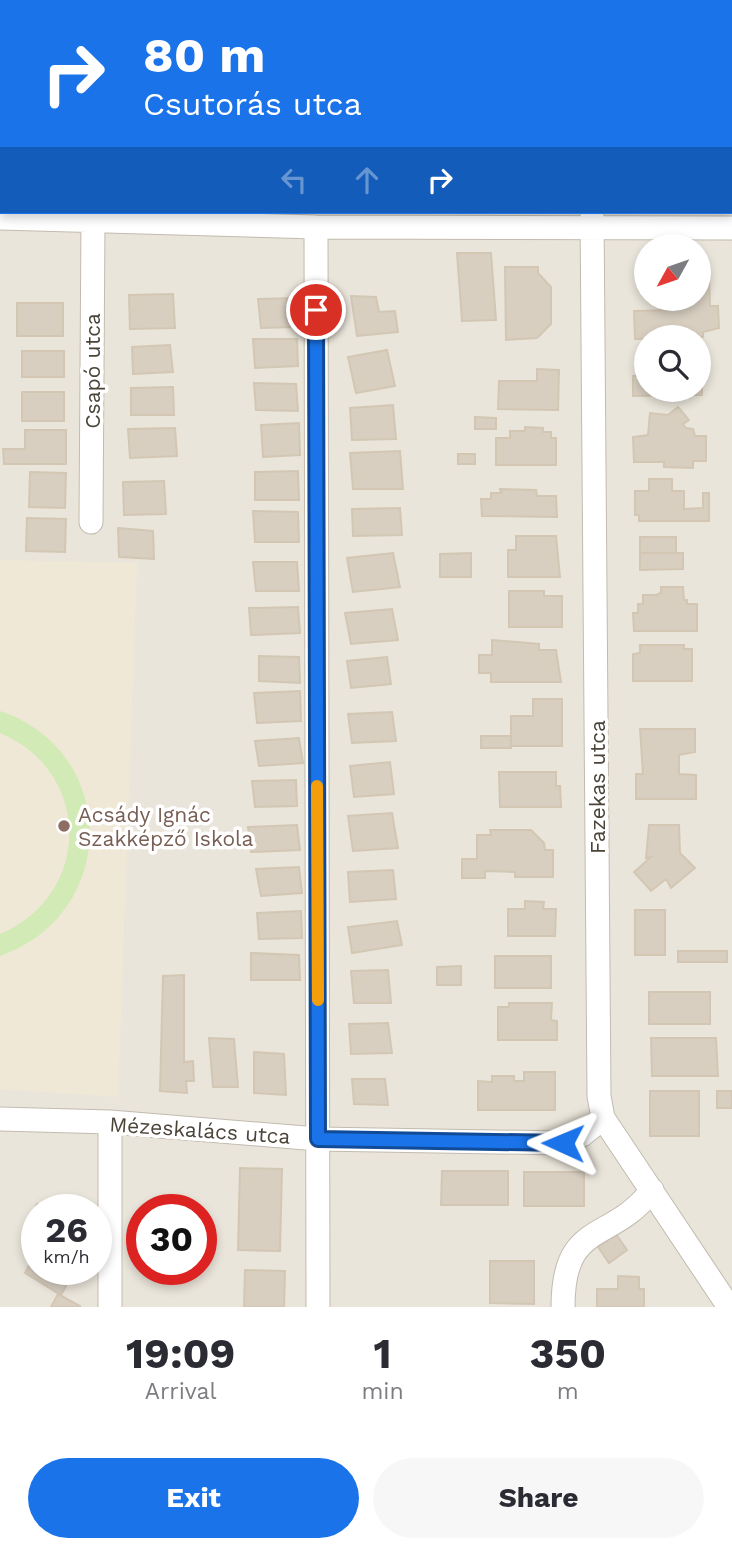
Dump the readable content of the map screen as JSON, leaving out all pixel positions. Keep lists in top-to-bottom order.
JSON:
{
  "streets": {
    "street": ["Csapó utca", "Fazekas utca", "Mézeskalács utca"]
  },
  "crossings": [
    ["Fazekas utca", "Mézeskalács utca"]
  ],
  "places": ["Acsády Ignác Szakképző Iskola"],
  "north": "bottom left",
  "page": {
    "turn": ["80 m", "Csutorás utca"],
    "speed": "26 km/h",
    "limit": "30",
    "eta": [
      "19:09",
      "Arrival",
      "1",
      "min",
      "350",
      "m"
    ],
    "buttons": ["Exit", "Share"]
  }
}
